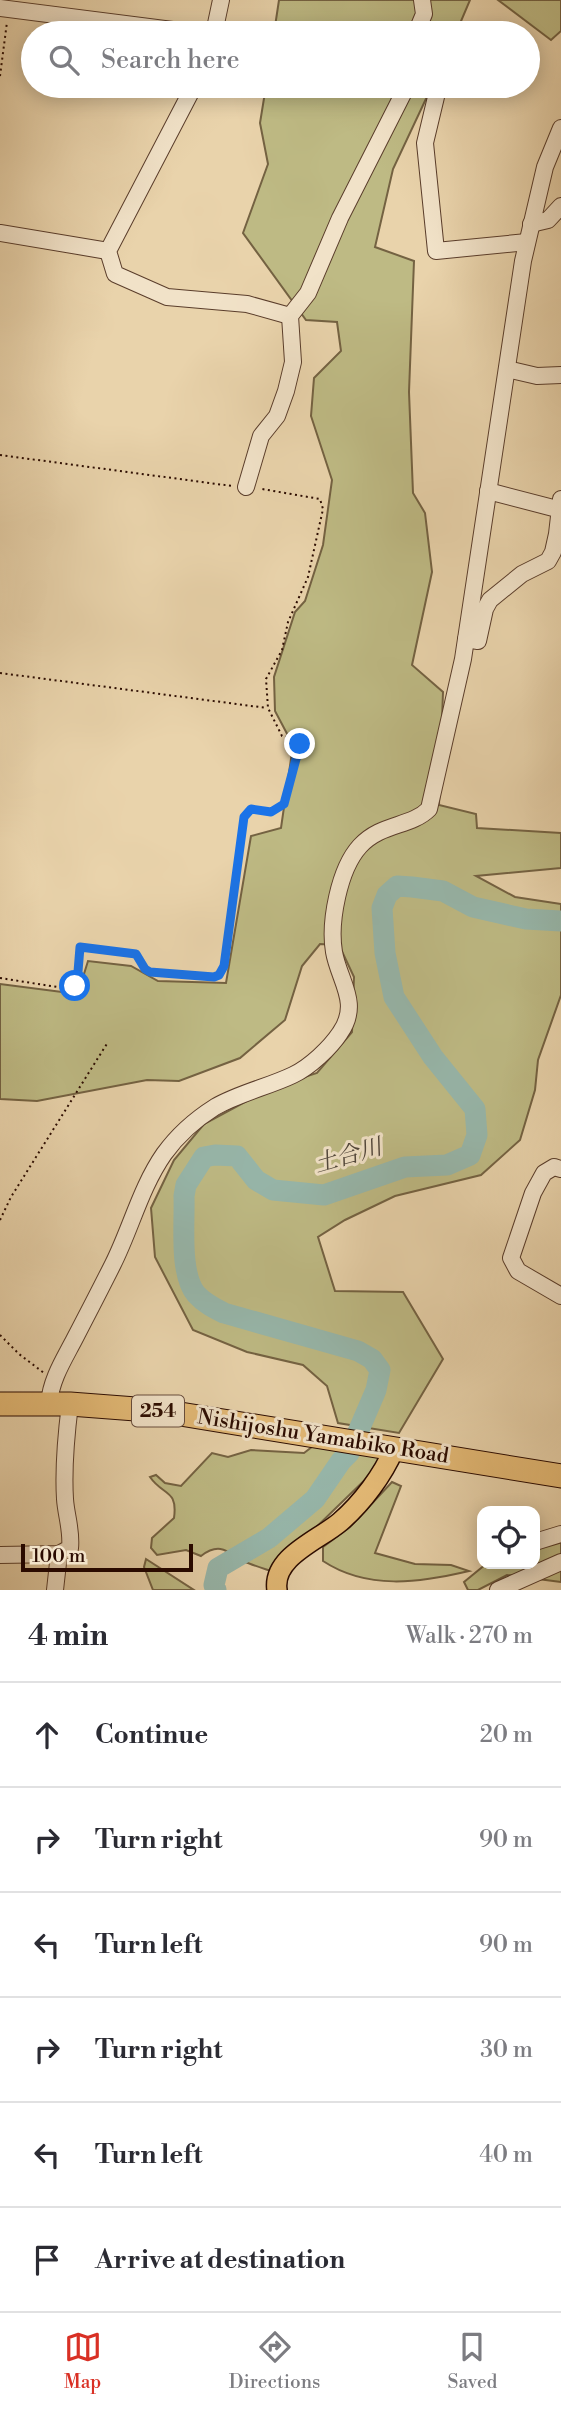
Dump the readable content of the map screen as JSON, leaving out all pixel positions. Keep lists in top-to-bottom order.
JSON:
{
  "streets": {
    "highway": ["254", "Nishijoshu Yamabiko Road"]
  },
  "water": ["土合川"],
  "scale_bar": "100 m",
  "page": {
    "search": "Search here",
    "scale": "100 m",
    "heading": ["4 min", "Walk · 270 m"],
    "list": [
      ["Continue", "20 m"],
      ["Turn right", "90 m"],
      ["Turn left", "90 m"],
      ["Turn right", "30 m"],
      ["Turn left", "40 m"],
      "Arrive at destination"
    ],
    "nav": ["Map", "Directions", "Saved"]
  }
}
